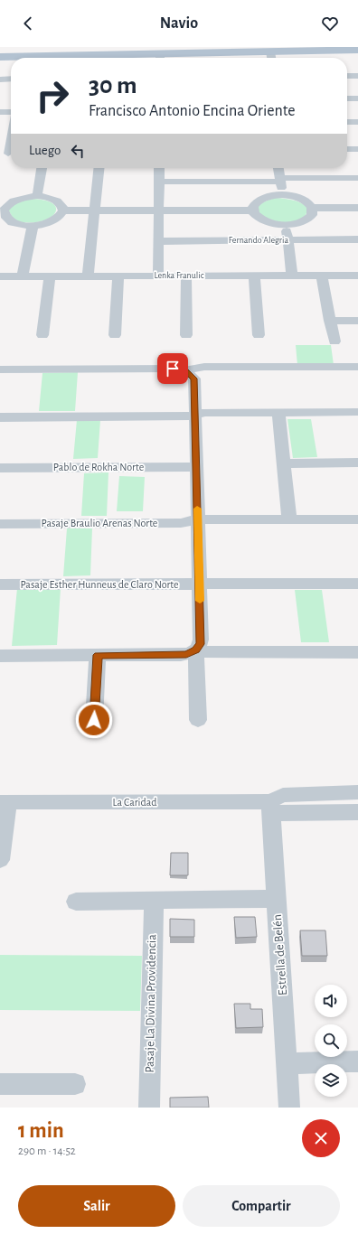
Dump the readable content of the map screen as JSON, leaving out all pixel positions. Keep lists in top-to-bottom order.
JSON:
{
  "streets": {
    "street": [
      "Fernando Alegria",
      "Lenka Franulic",
      "Pablo de Rokha Norte",
      "Pasaje Braulio Arenas Norte",
      "Pasaje Esther Hunneus de Claro Norte",
      "La Caridad",
      "Estrella de Belén",
      "Pasaje La Divina Providencia"
    ]
  },
  "crossings": [
    ["La Caridad", "Estrella de Belén"]
  ],
  "page": {
    "header": "Navio",
    "turn": ["30 m", "Francisco Antonio Encina Oriente"],
    "then": "Luego",
    "heading": ["1 min", "290 m · 14:52"],
    "buttons": ["Salir", "Compartir"]
  }
}
